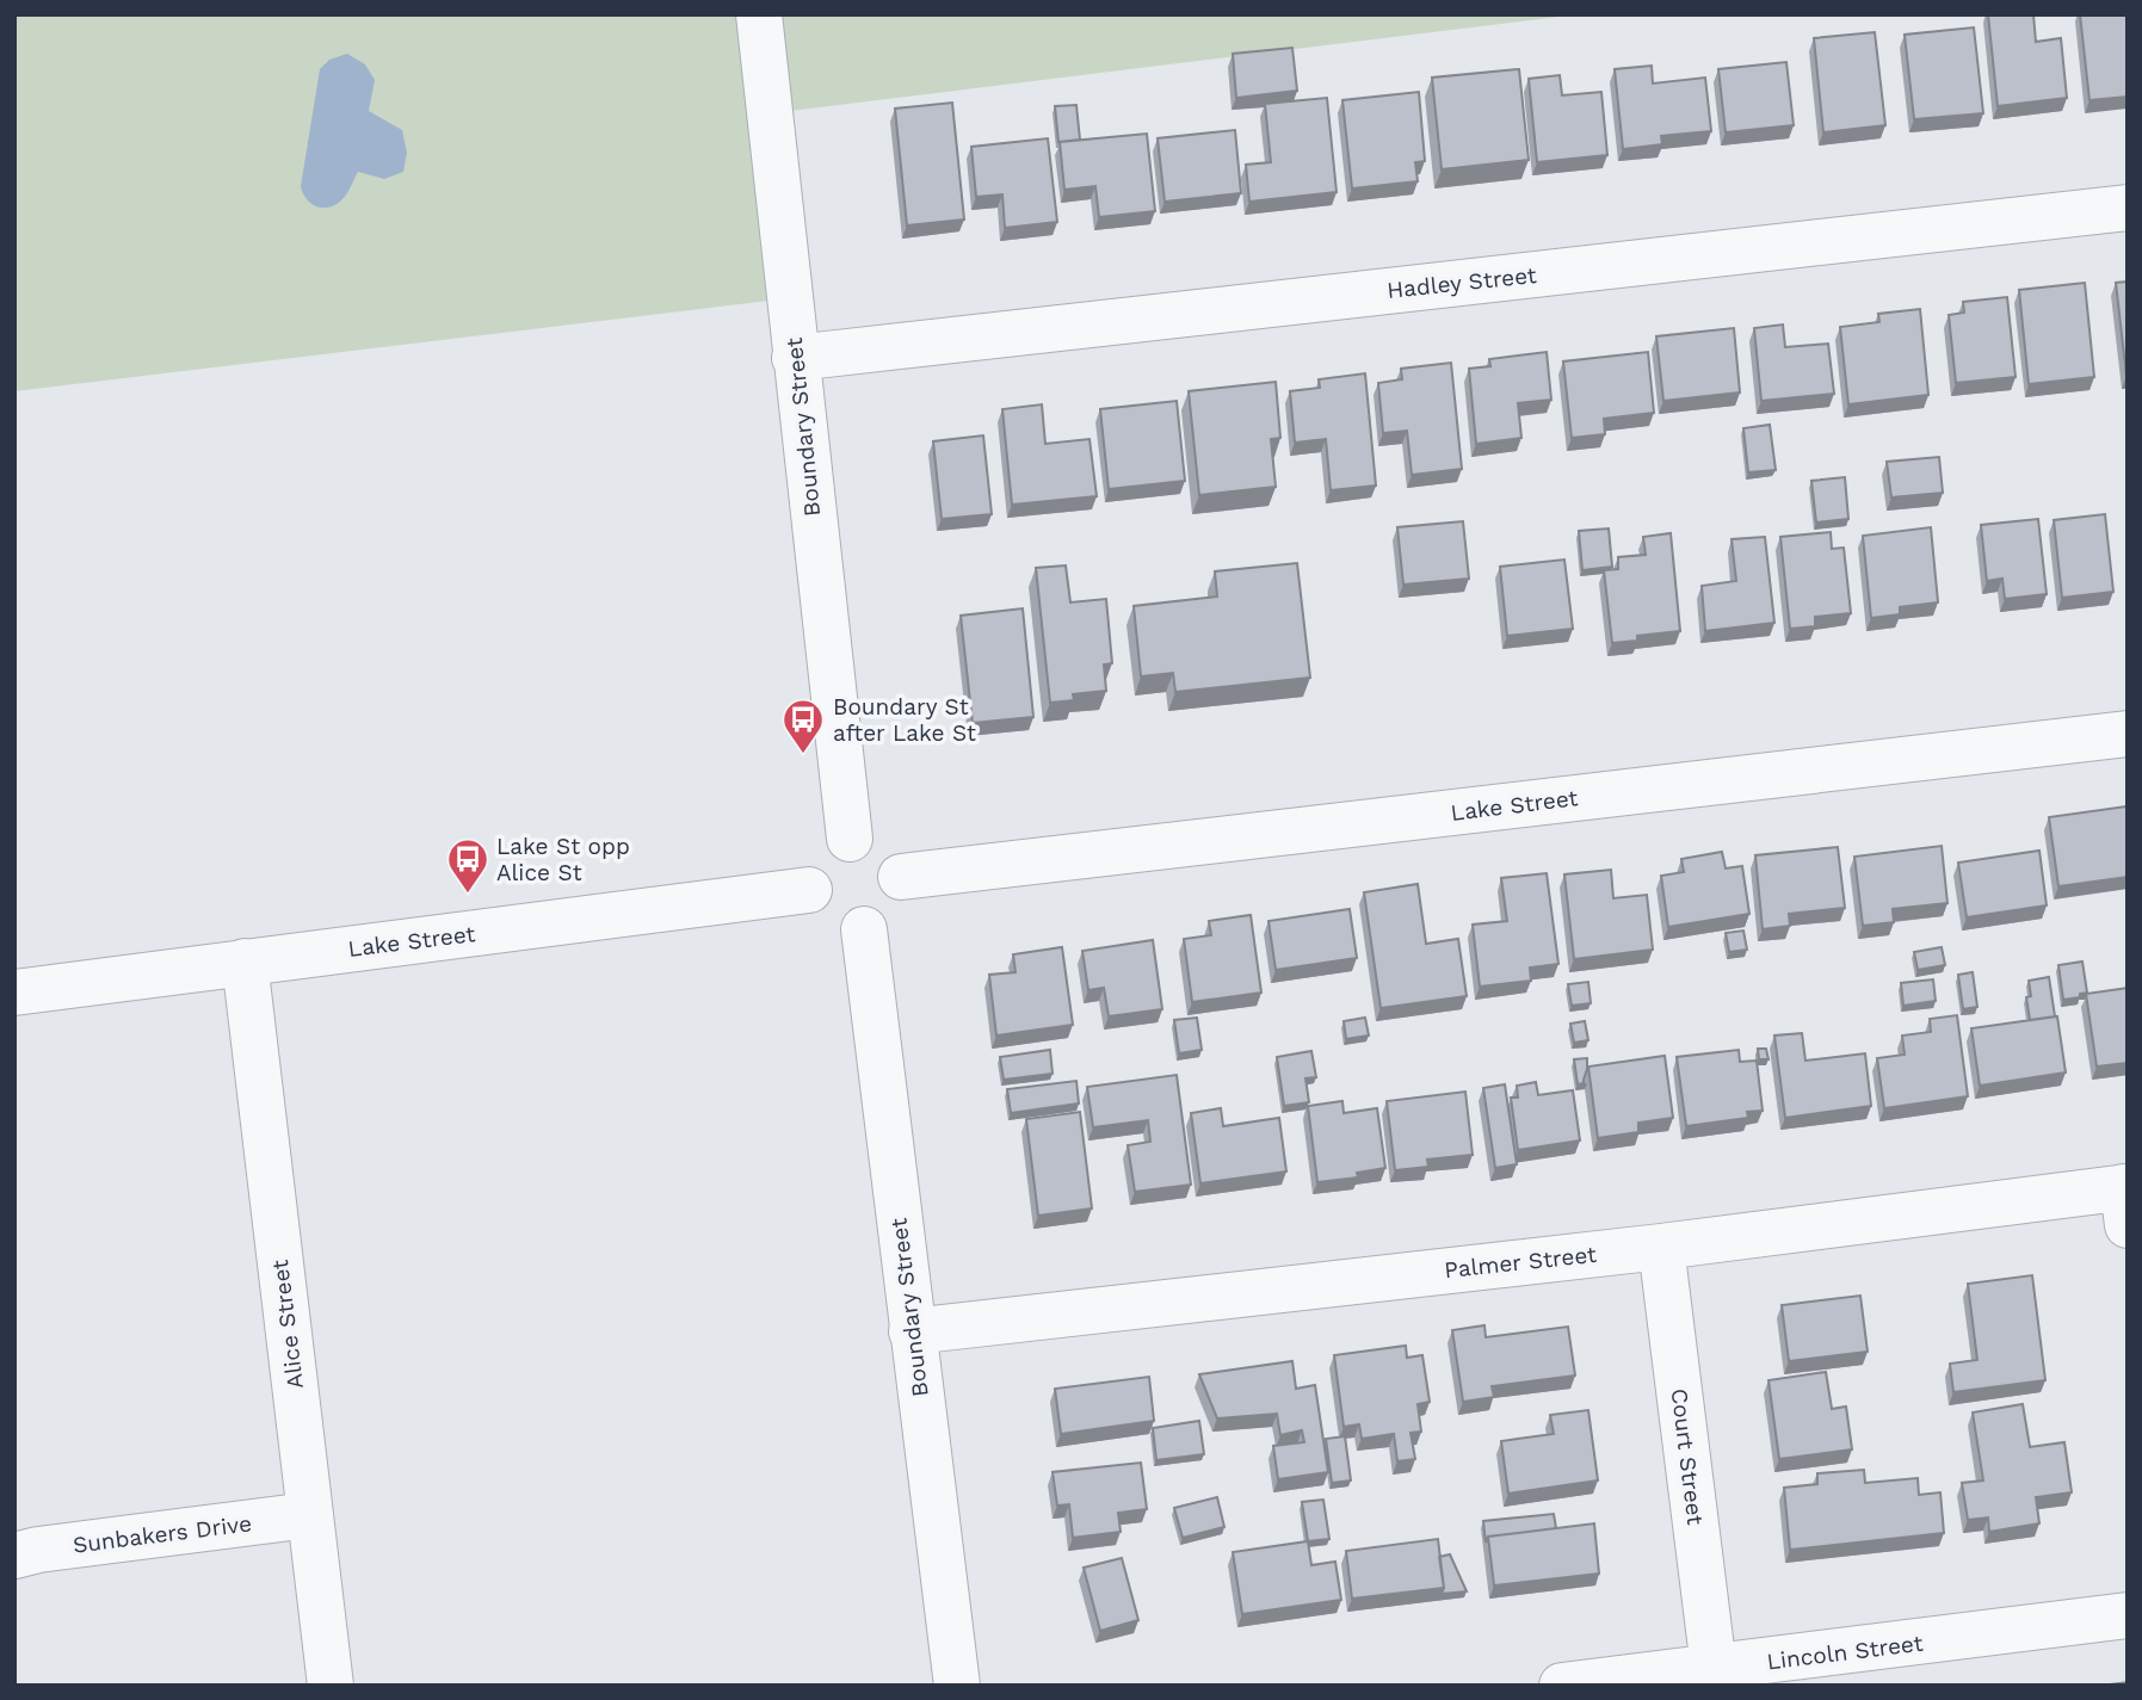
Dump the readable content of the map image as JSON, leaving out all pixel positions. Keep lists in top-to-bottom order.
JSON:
{
  "streets": {
    "street": [
      "Hadley Street",
      "Boundary Street",
      "Lake Street",
      "Palmer Street",
      "Alice Street",
      "Court Street",
      "Sunbakers Drive",
      "Lincoln Street"
    ]
  },
  "crossings": [
    ["Hadley Street", "Boundary Street"],
    ["Boundary Street", "Lake Street"],
    ["Boundary Street", "Palmer Street"],
    ["Lake Street", "Alice Street"],
    ["Palmer Street", "Court Street"],
    ["Alice Street", "Sunbakers Drive"],
    ["Court Street", "Lincoln Street"]
  ],
  "places": {
    "bus stop": ["Boundary St after Lake St", "Lake St opp Alice St"]
  }
}
